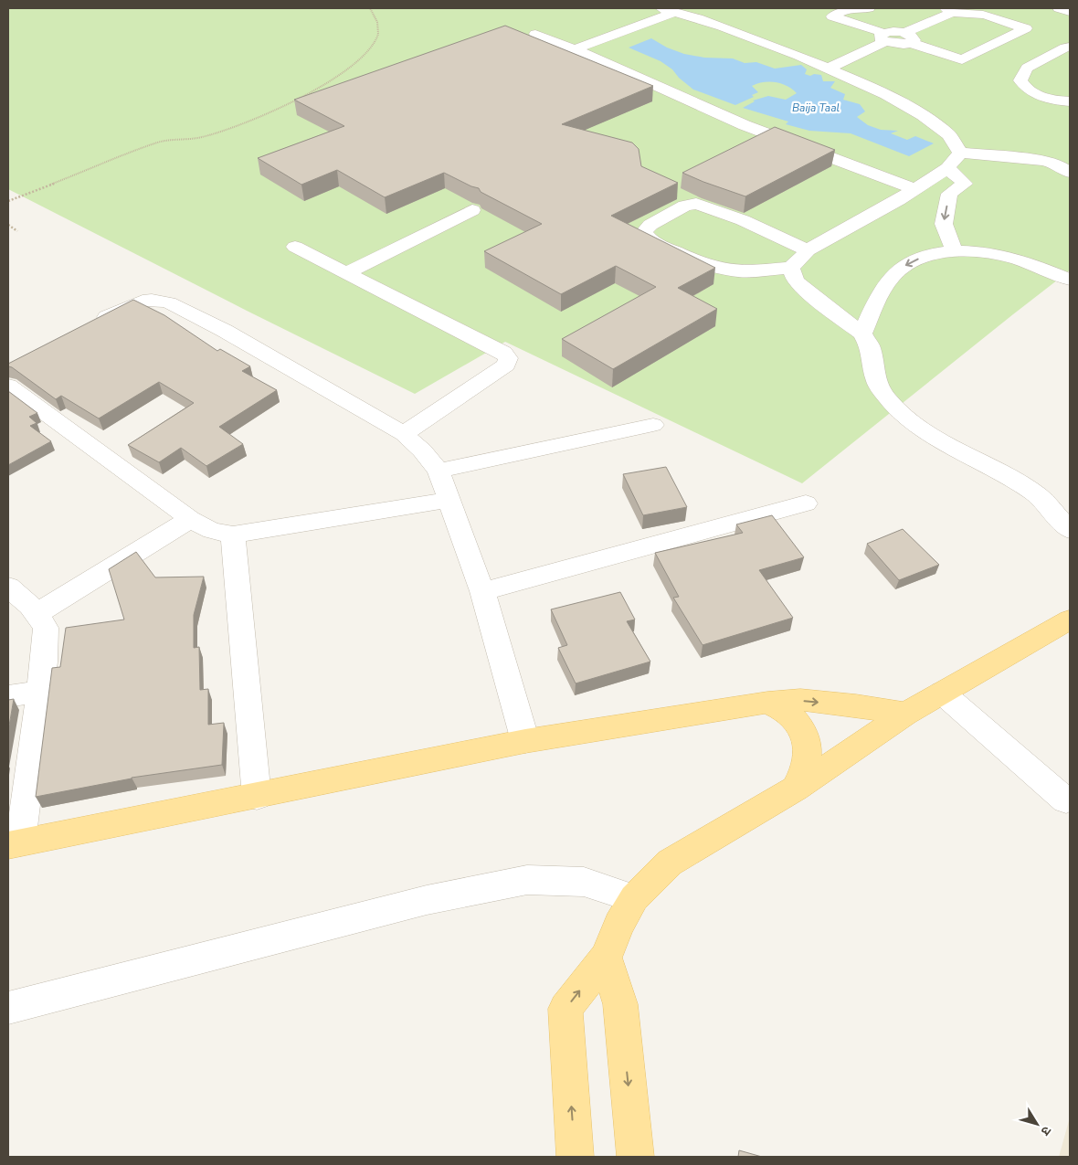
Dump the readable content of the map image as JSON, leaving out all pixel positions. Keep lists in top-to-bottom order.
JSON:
{
  "water": ["Baija Taal"],
  "north": "bottom right"
}
